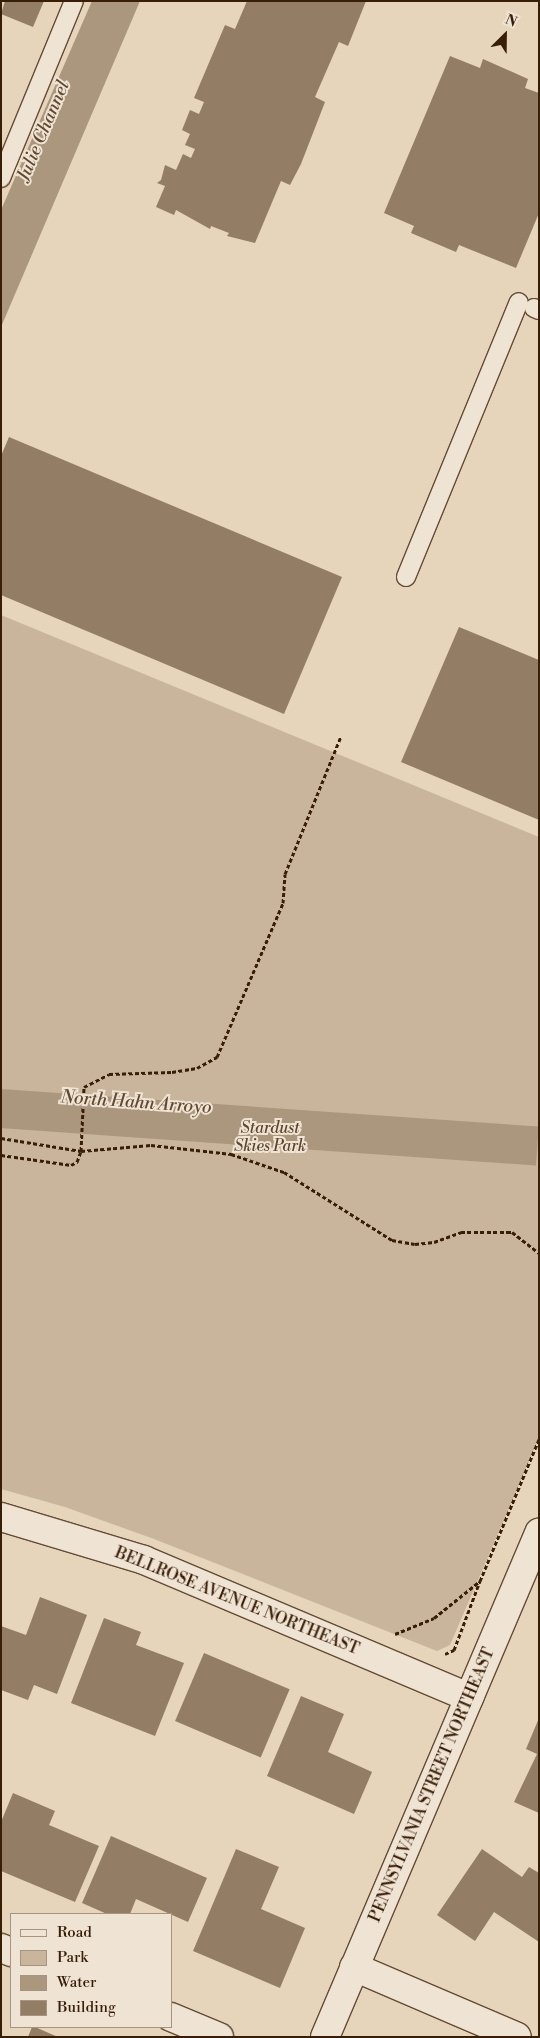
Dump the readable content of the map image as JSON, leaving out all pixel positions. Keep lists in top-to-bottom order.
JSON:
{
  "streets": {
    "street": ["BELLROSE AVENUE NORTHEAST", "PENNSYLVANIA STREET NORTHEAST"]
  },
  "crossings": [
    ["BELLROSE AVENUE NORTHEAST", "PENNSYLVANIA STREET NORTHEAST"]
  ],
  "water": ["Julie Channel", "North Hahn Arroyo"],
  "parks": ["Stardust Skies Park"],
  "legend": [
    "Road",
    "Park",
    "Water",
    "Building"
  ],
  "north": "top right"
}
